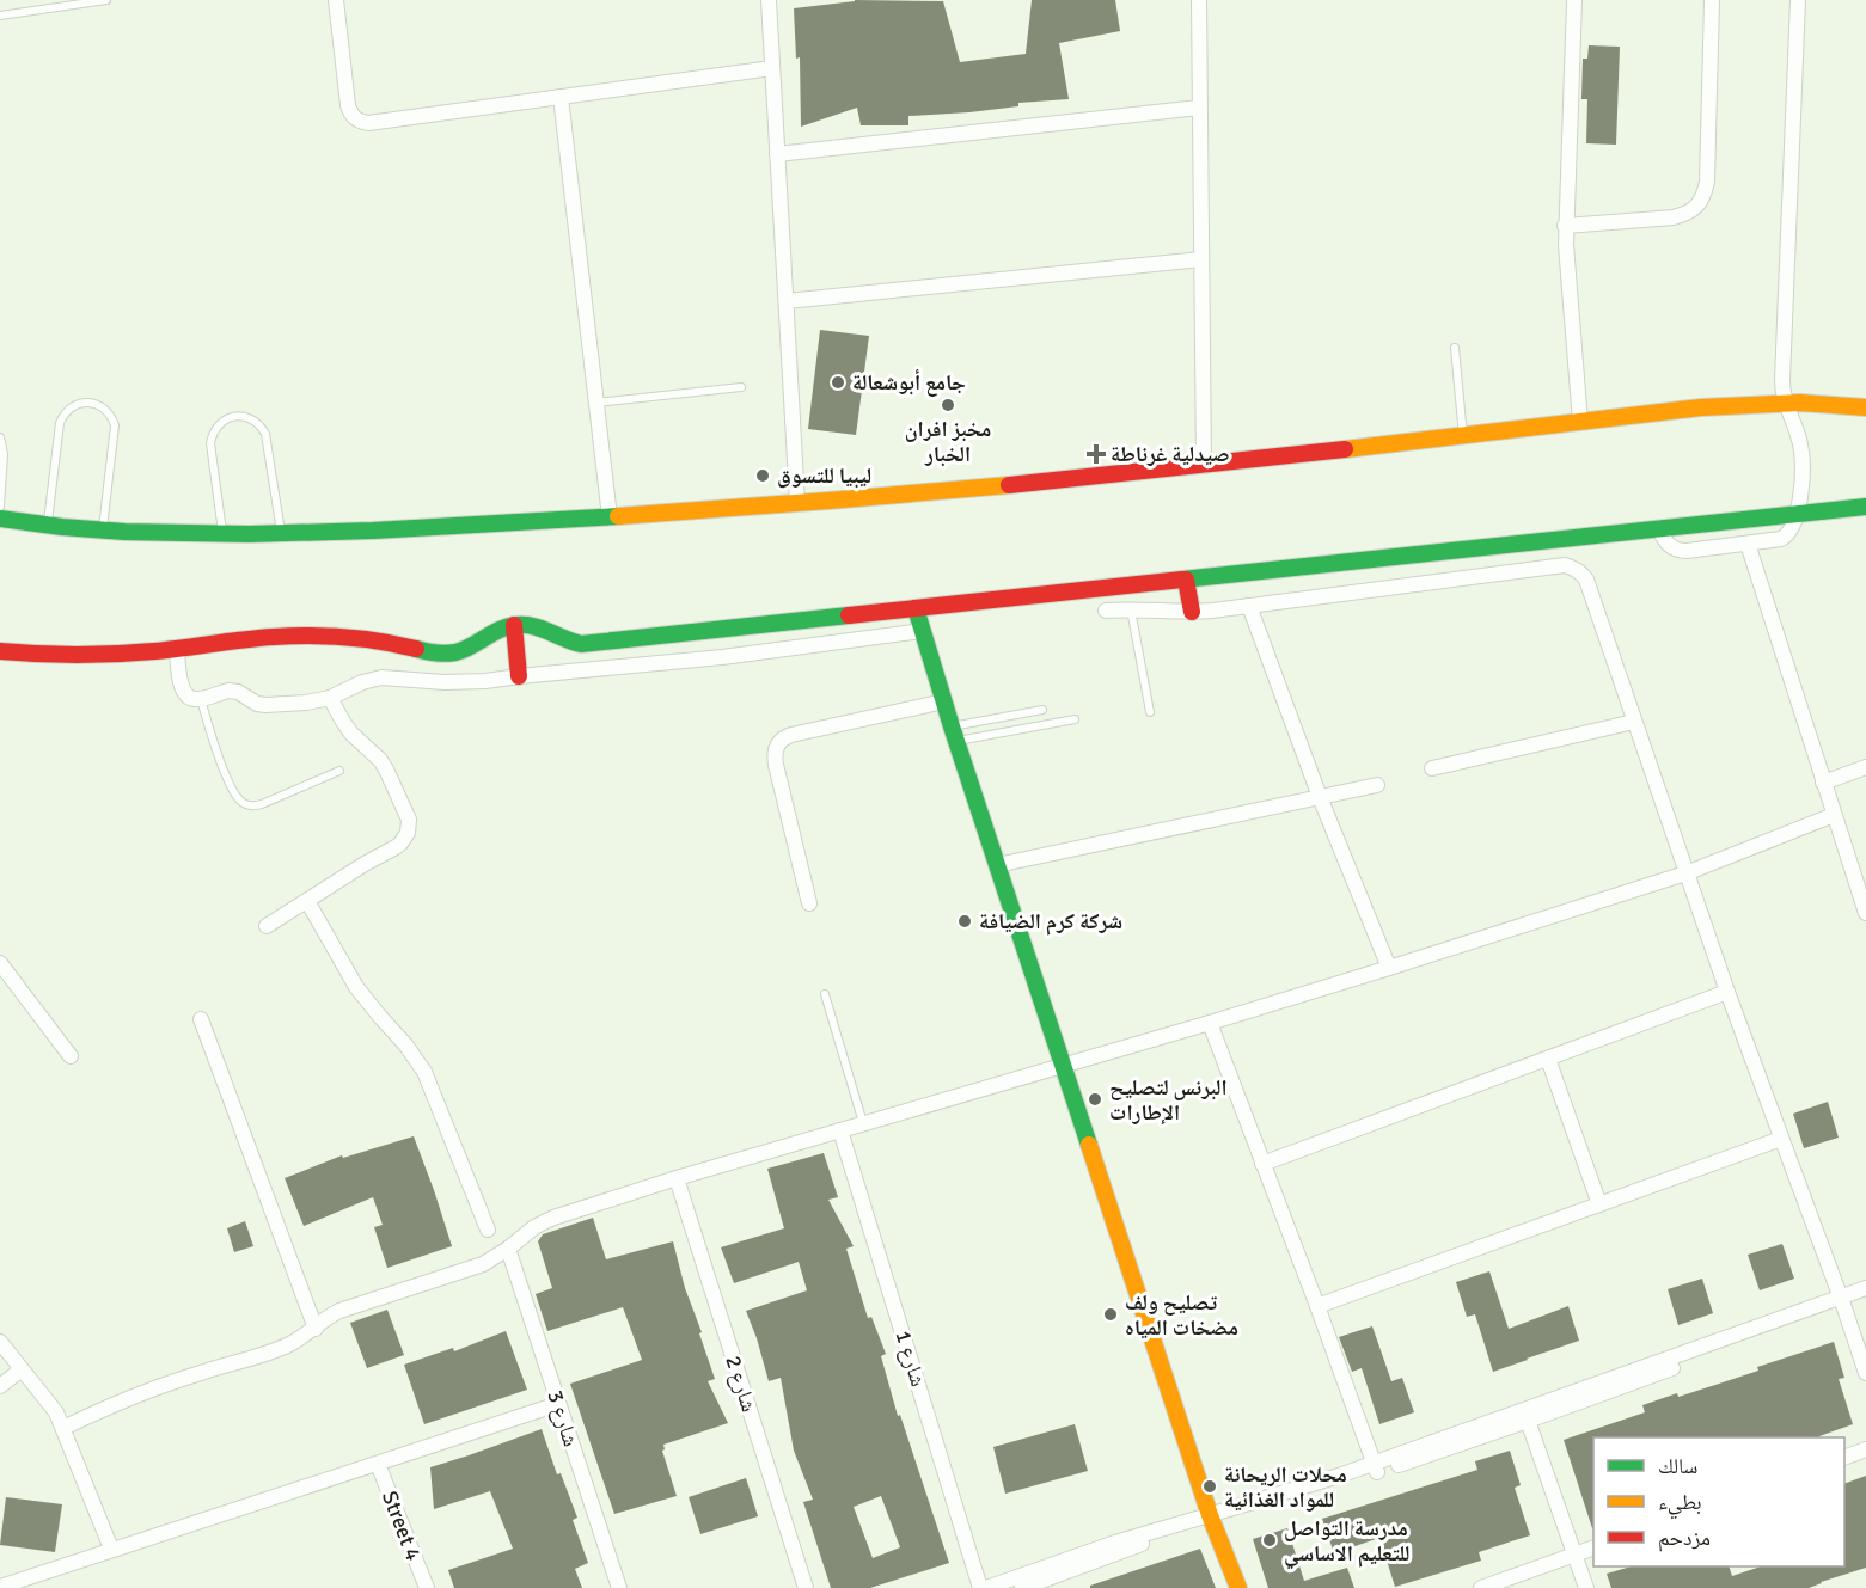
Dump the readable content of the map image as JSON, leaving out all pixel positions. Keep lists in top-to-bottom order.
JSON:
{
  "streets": {
    "street": [
      "شارع 1",
      "شارع 2",
      "شارع 3",
      "Street 4"
    ]
  },
  "places": {
    "other": [
      "جامع أبوشعالة",
      "مخبز افران الخبار",
      "ليبيا للتسوق",
      "شركة كرم الضيافة",
      "البرنس لتصليح الإطارات",
      "تصليح ولف مضخات المياه",
      "محلات الريحانة للمواد الغذائية",
      "مدرسة التواصل للتعليم الاساسي"
    ],
    "health": ["صيدلية غرناطة"]
  },
  "legend": ["سالك", "بطيء", "مزدحم"]
}
